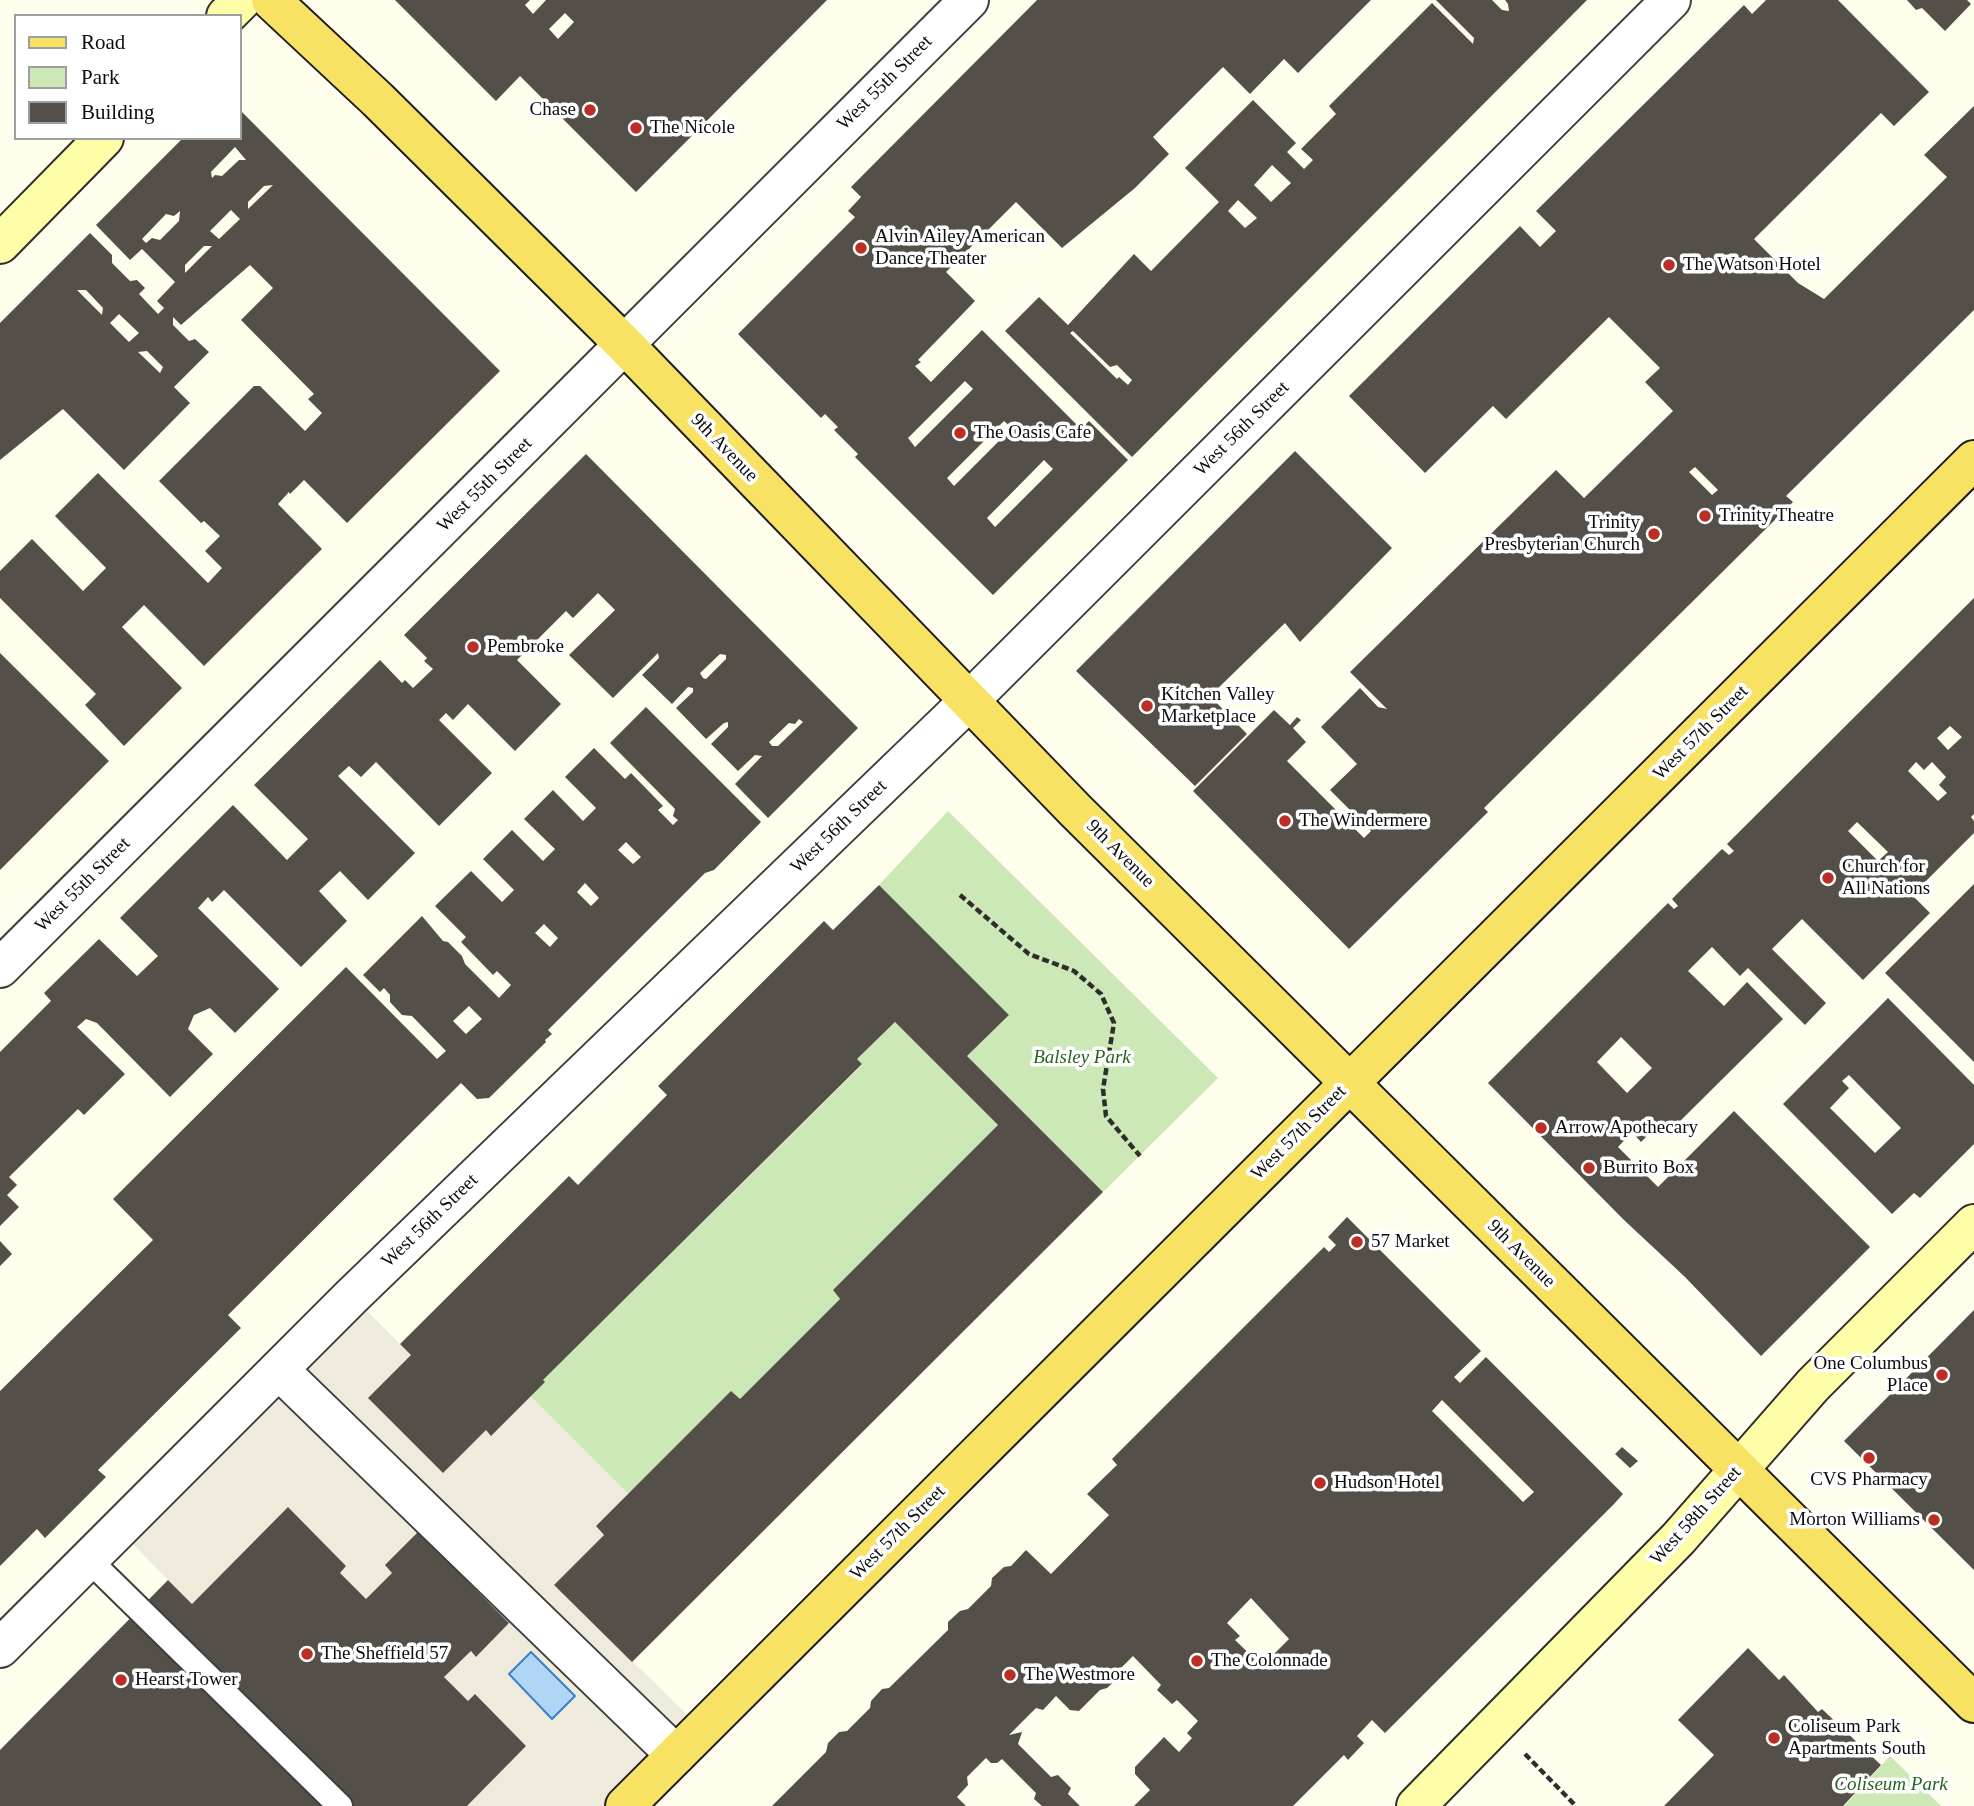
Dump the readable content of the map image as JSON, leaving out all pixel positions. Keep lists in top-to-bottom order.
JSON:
{
  "streets": {
    "main road": ["9th Avenue", "West 57th Street"],
    "street": ["West 55th Street", "West 56th Street", "West 58th Street"]
  },
  "crossings": [
    ["West 55th Street", "9th Avenue"],
    ["West 56th Street", "9th Avenue"],
    ["9th Avenue", "West 57th Street"],
    ["9th Avenue", "West 58th Street"]
  ],
  "parks": ["Balsley Park", "Coliseum Park"],
  "places": [
    "Chase",
    "The Nicole",
    "Alvin Ailey American Dance Theater",
    "The Watson Hotel",
    "The Oasis Cafe",
    "Trinity Theatre",
    "Trinity Presbyterian Church",
    "Pembroke",
    "Kitchen Valley Marketplace",
    "The Windermere",
    "Church for All Nations",
    "Arrow Apothecary",
    "Burrito Box",
    "57 Market",
    "One Columbus Place",
    "CVS Pharmacy",
    "Hudson Hotel",
    "Morton Williams",
    "The Sheffield 57",
    "The Colonnade",
    "The Westmore",
    "Hearst Tower",
    "Coliseum Park Apartments South"
  ],
  "legend": ["Road", "Park", "Building"]
}
